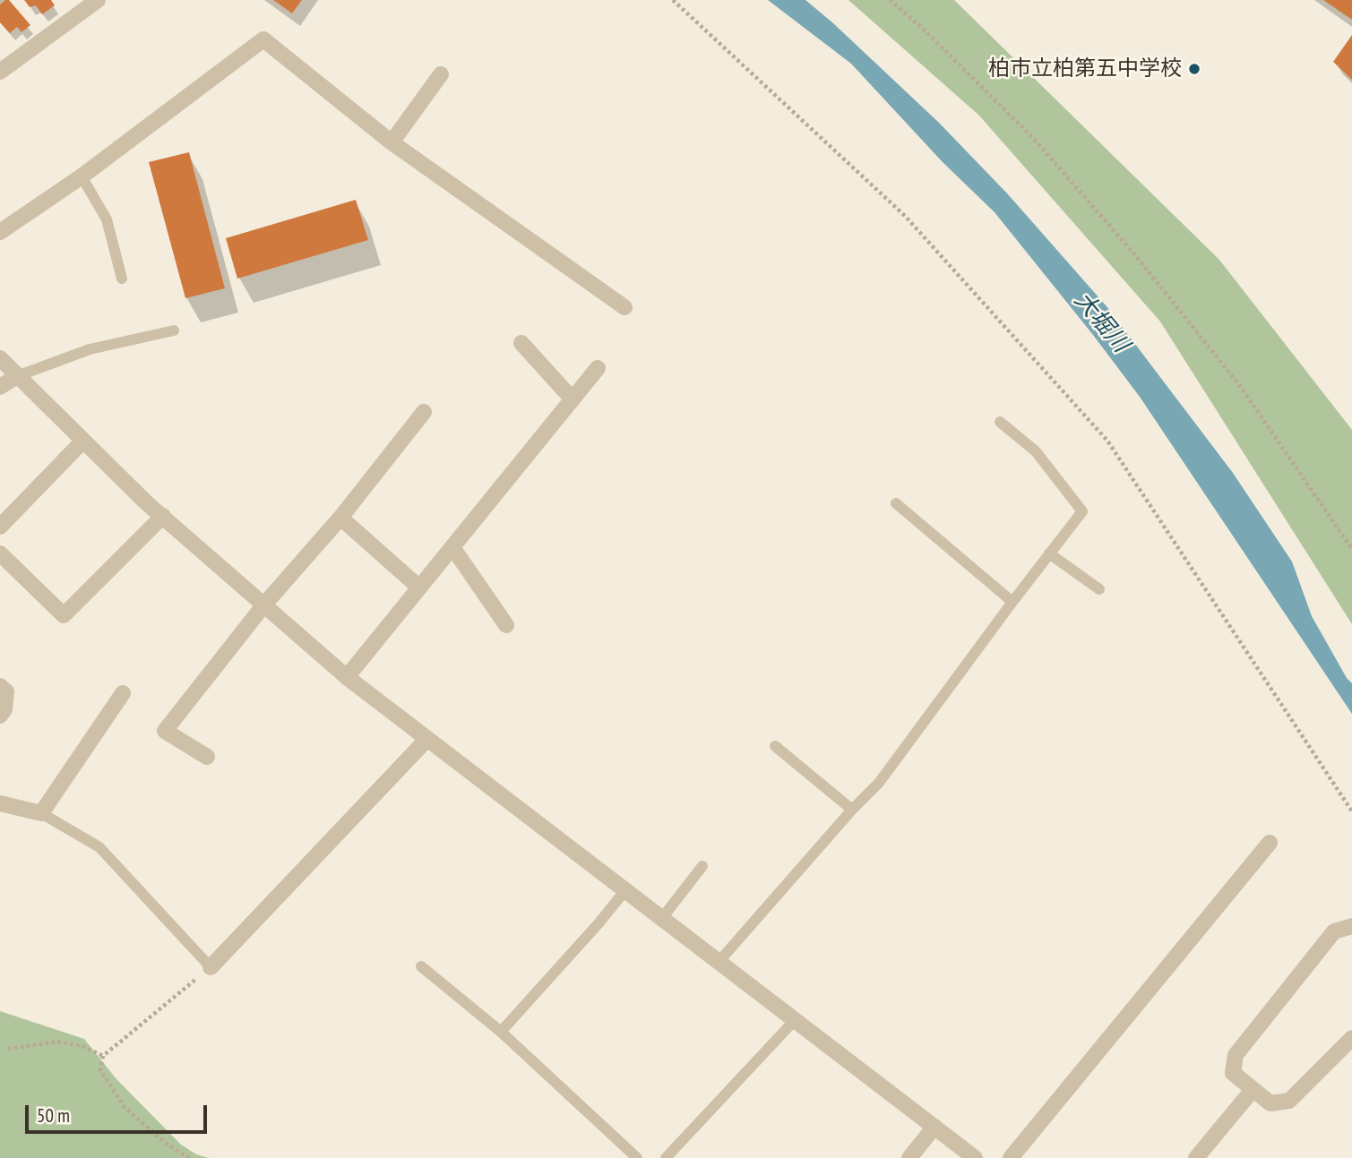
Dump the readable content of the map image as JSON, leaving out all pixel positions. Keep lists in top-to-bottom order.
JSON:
{
  "water": ["大堀川"],
  "places": ["柏市立柏第五中学校"],
  "scale_bar": "50 m"
}
